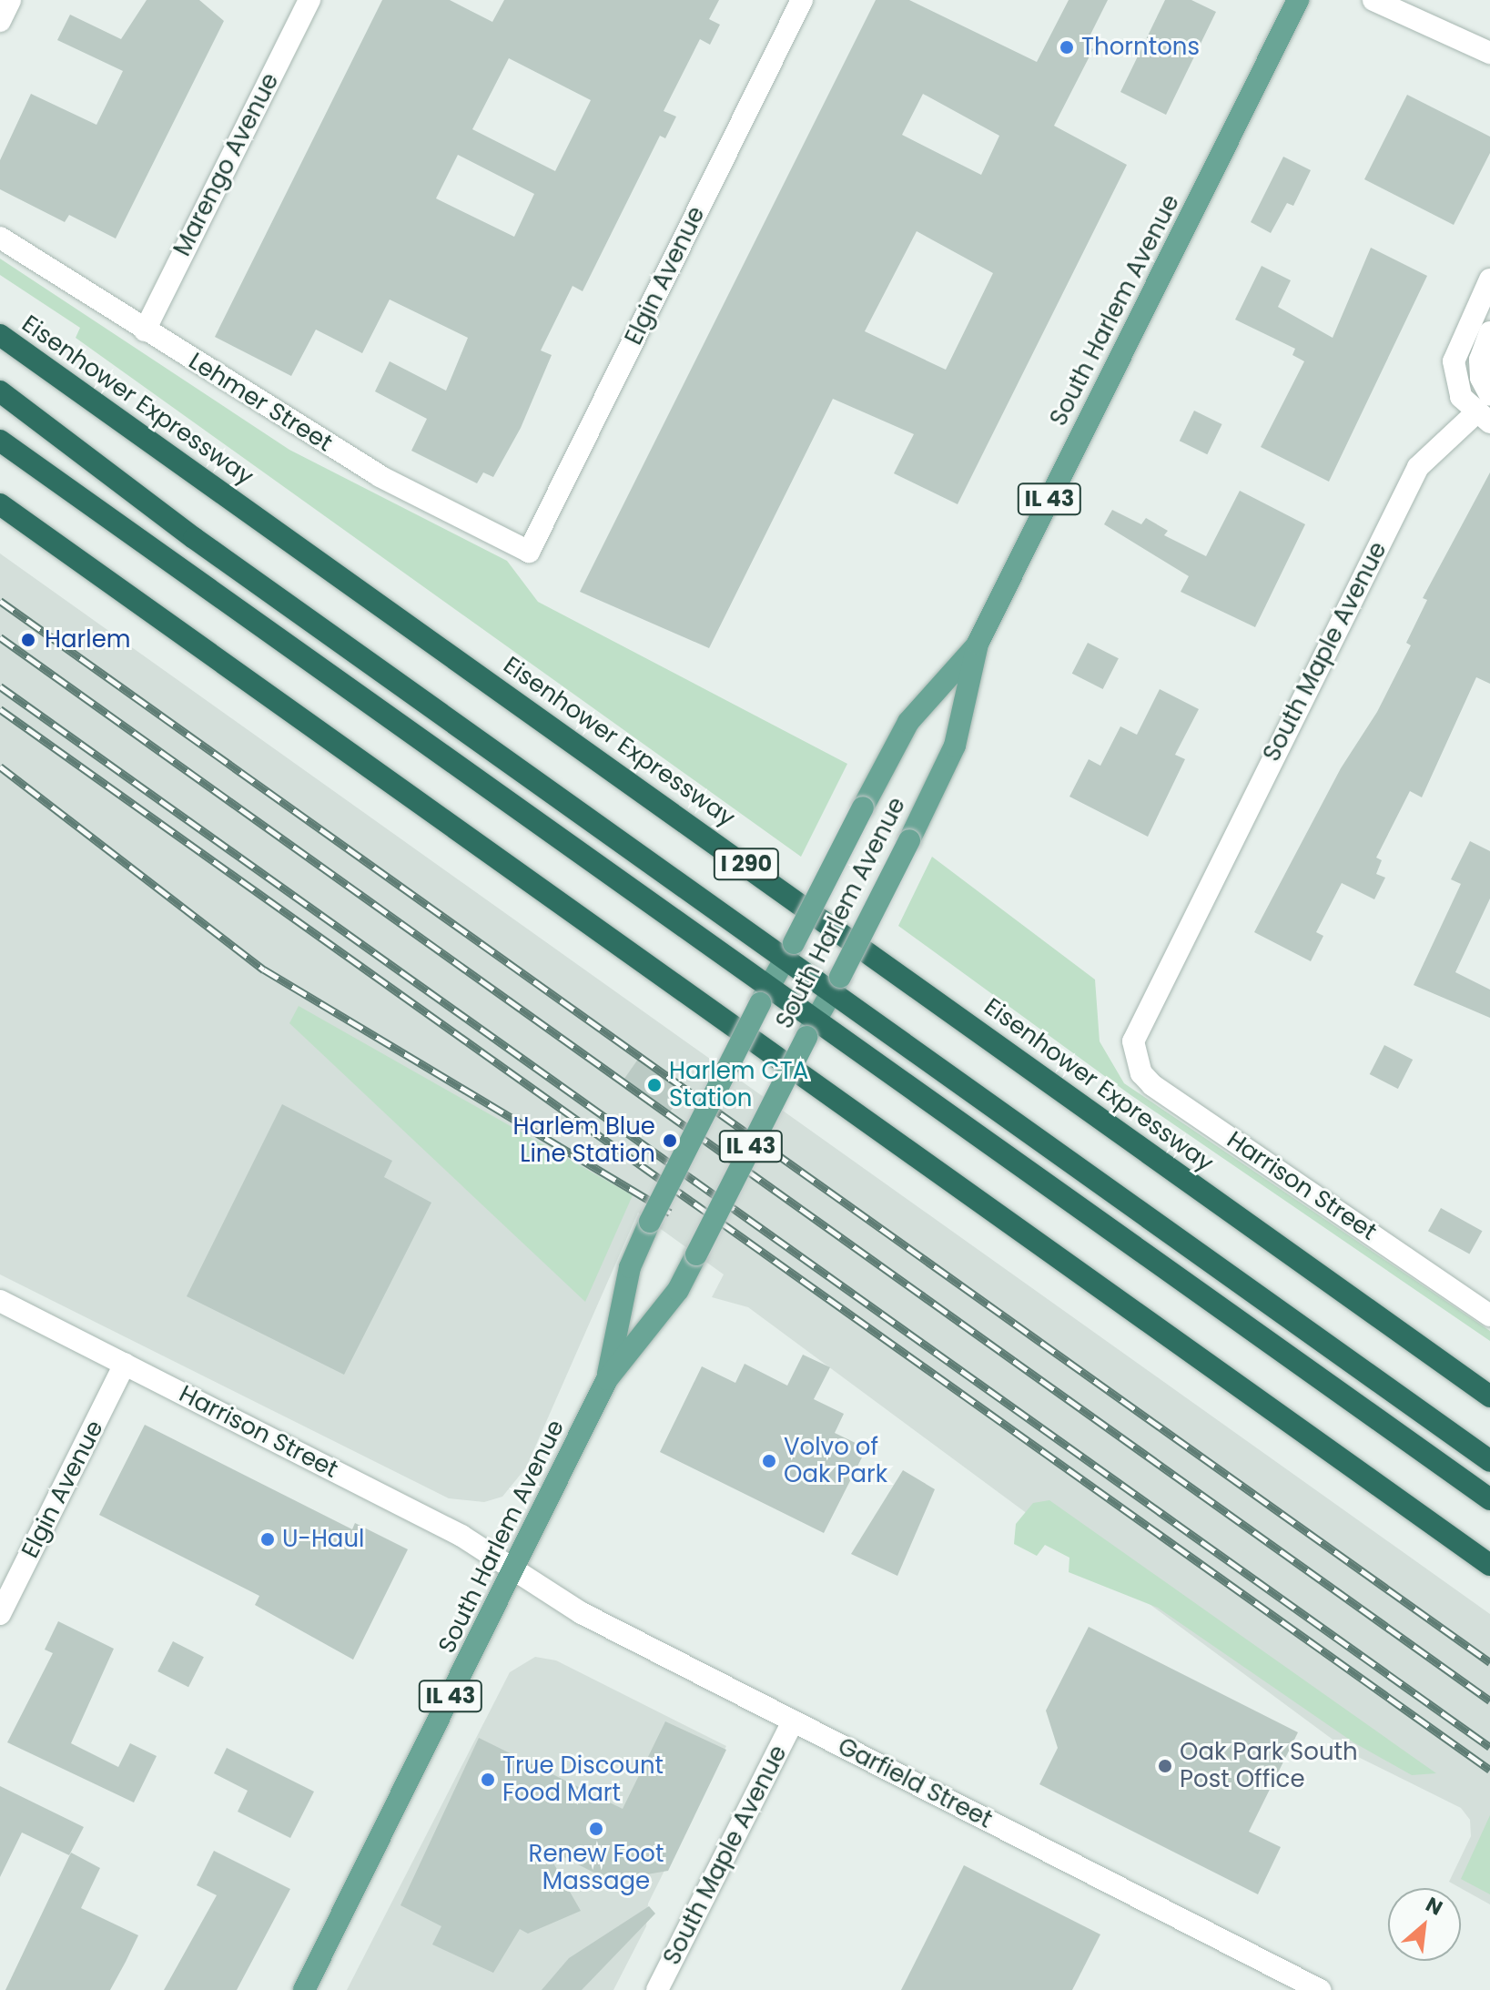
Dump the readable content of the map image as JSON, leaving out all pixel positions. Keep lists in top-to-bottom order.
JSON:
{
  "streets": {
    "highway": ["Eisenhower Expressway", "I 290"],
    "main road": ["South Harlem Avenue", "IL 43"],
    "street": [
      "Marengo Avenue",
      "Elgin Avenue",
      "Lehmer Street",
      "South Maple Avenue",
      "Harrison Street",
      "Garfield Street"
    ]
  },
  "crossings": [
    ["Marengo Avenue", "Lehmer Street"],
    ["Elgin Avenue", "Lehmer Street"],
    ["Elgin Avenue", "Harrison Street"],
    ["South Harlem Avenue", "Harrison Street"],
    ["South Harlem Avenue", "Garfield Street"],
    ["South Maple Avenue", "Harrison Street"],
    ["South Maple Avenue", "Garfield Street"],
    ["Harrison Street", "Garfield Street"]
  ],
  "places": [
    "Thorntons",
    "Harlem",
    "Harlem CTA Station",
    "Harlem Blue Line Station",
    "Volvo of Oak Park",
    "U-Haul",
    "Oak Park South Post Office",
    "True Discount Food Mart",
    "Renew Foot Massage"
  ],
  "north": "top right"
}
